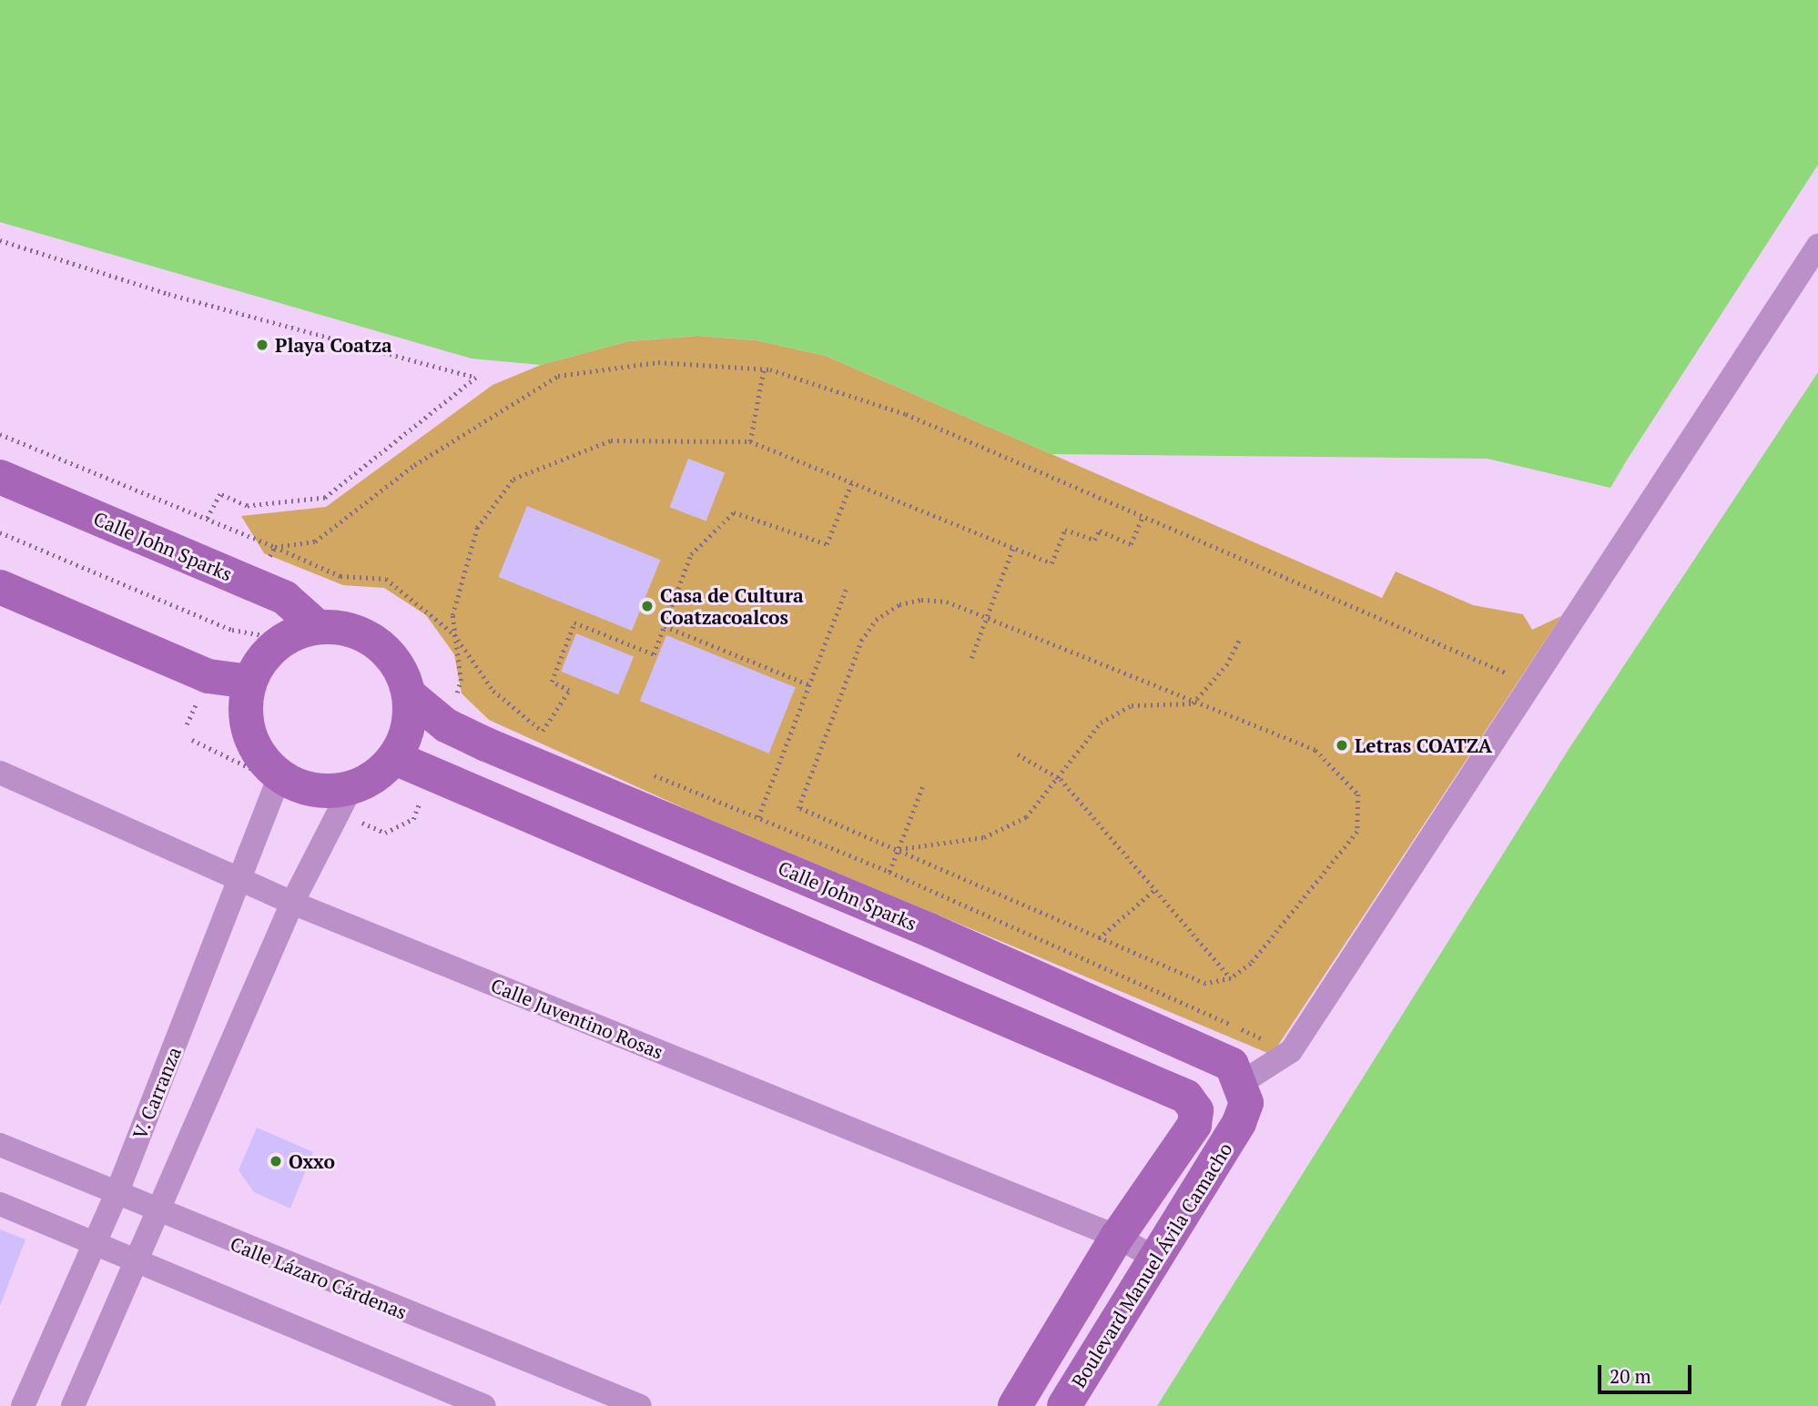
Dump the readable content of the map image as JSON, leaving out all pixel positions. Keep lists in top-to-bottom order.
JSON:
{
  "streets": {
    "main road": ["Calle John Sparks", "Boulevard Manuel Ávila Camacho"],
    "street": ["Calle Juventino Rosas", "V. Carranza", "Calle Lázaro Cárdenas"]
  },
  "crossings": [
    ["Calle John Sparks", "V. Carranza"],
    ["Calle John Sparks", "Boulevard Manuel Ávila Camacho"],
    ["Calle Juventino Rosas", "V. Carranza"],
    ["Calle Juventino Rosas", "Boulevard Manuel Ávila Camacho"],
    ["V. Carranza", "Calle Lázaro Cárdenas"]
  ],
  "places": [
    "Playa Coatza",
    "Casa de Cultura Coatzacoalcos",
    "Letras COATZA",
    "Oxxo"
  ],
  "scale_bar": "20 m"
}
